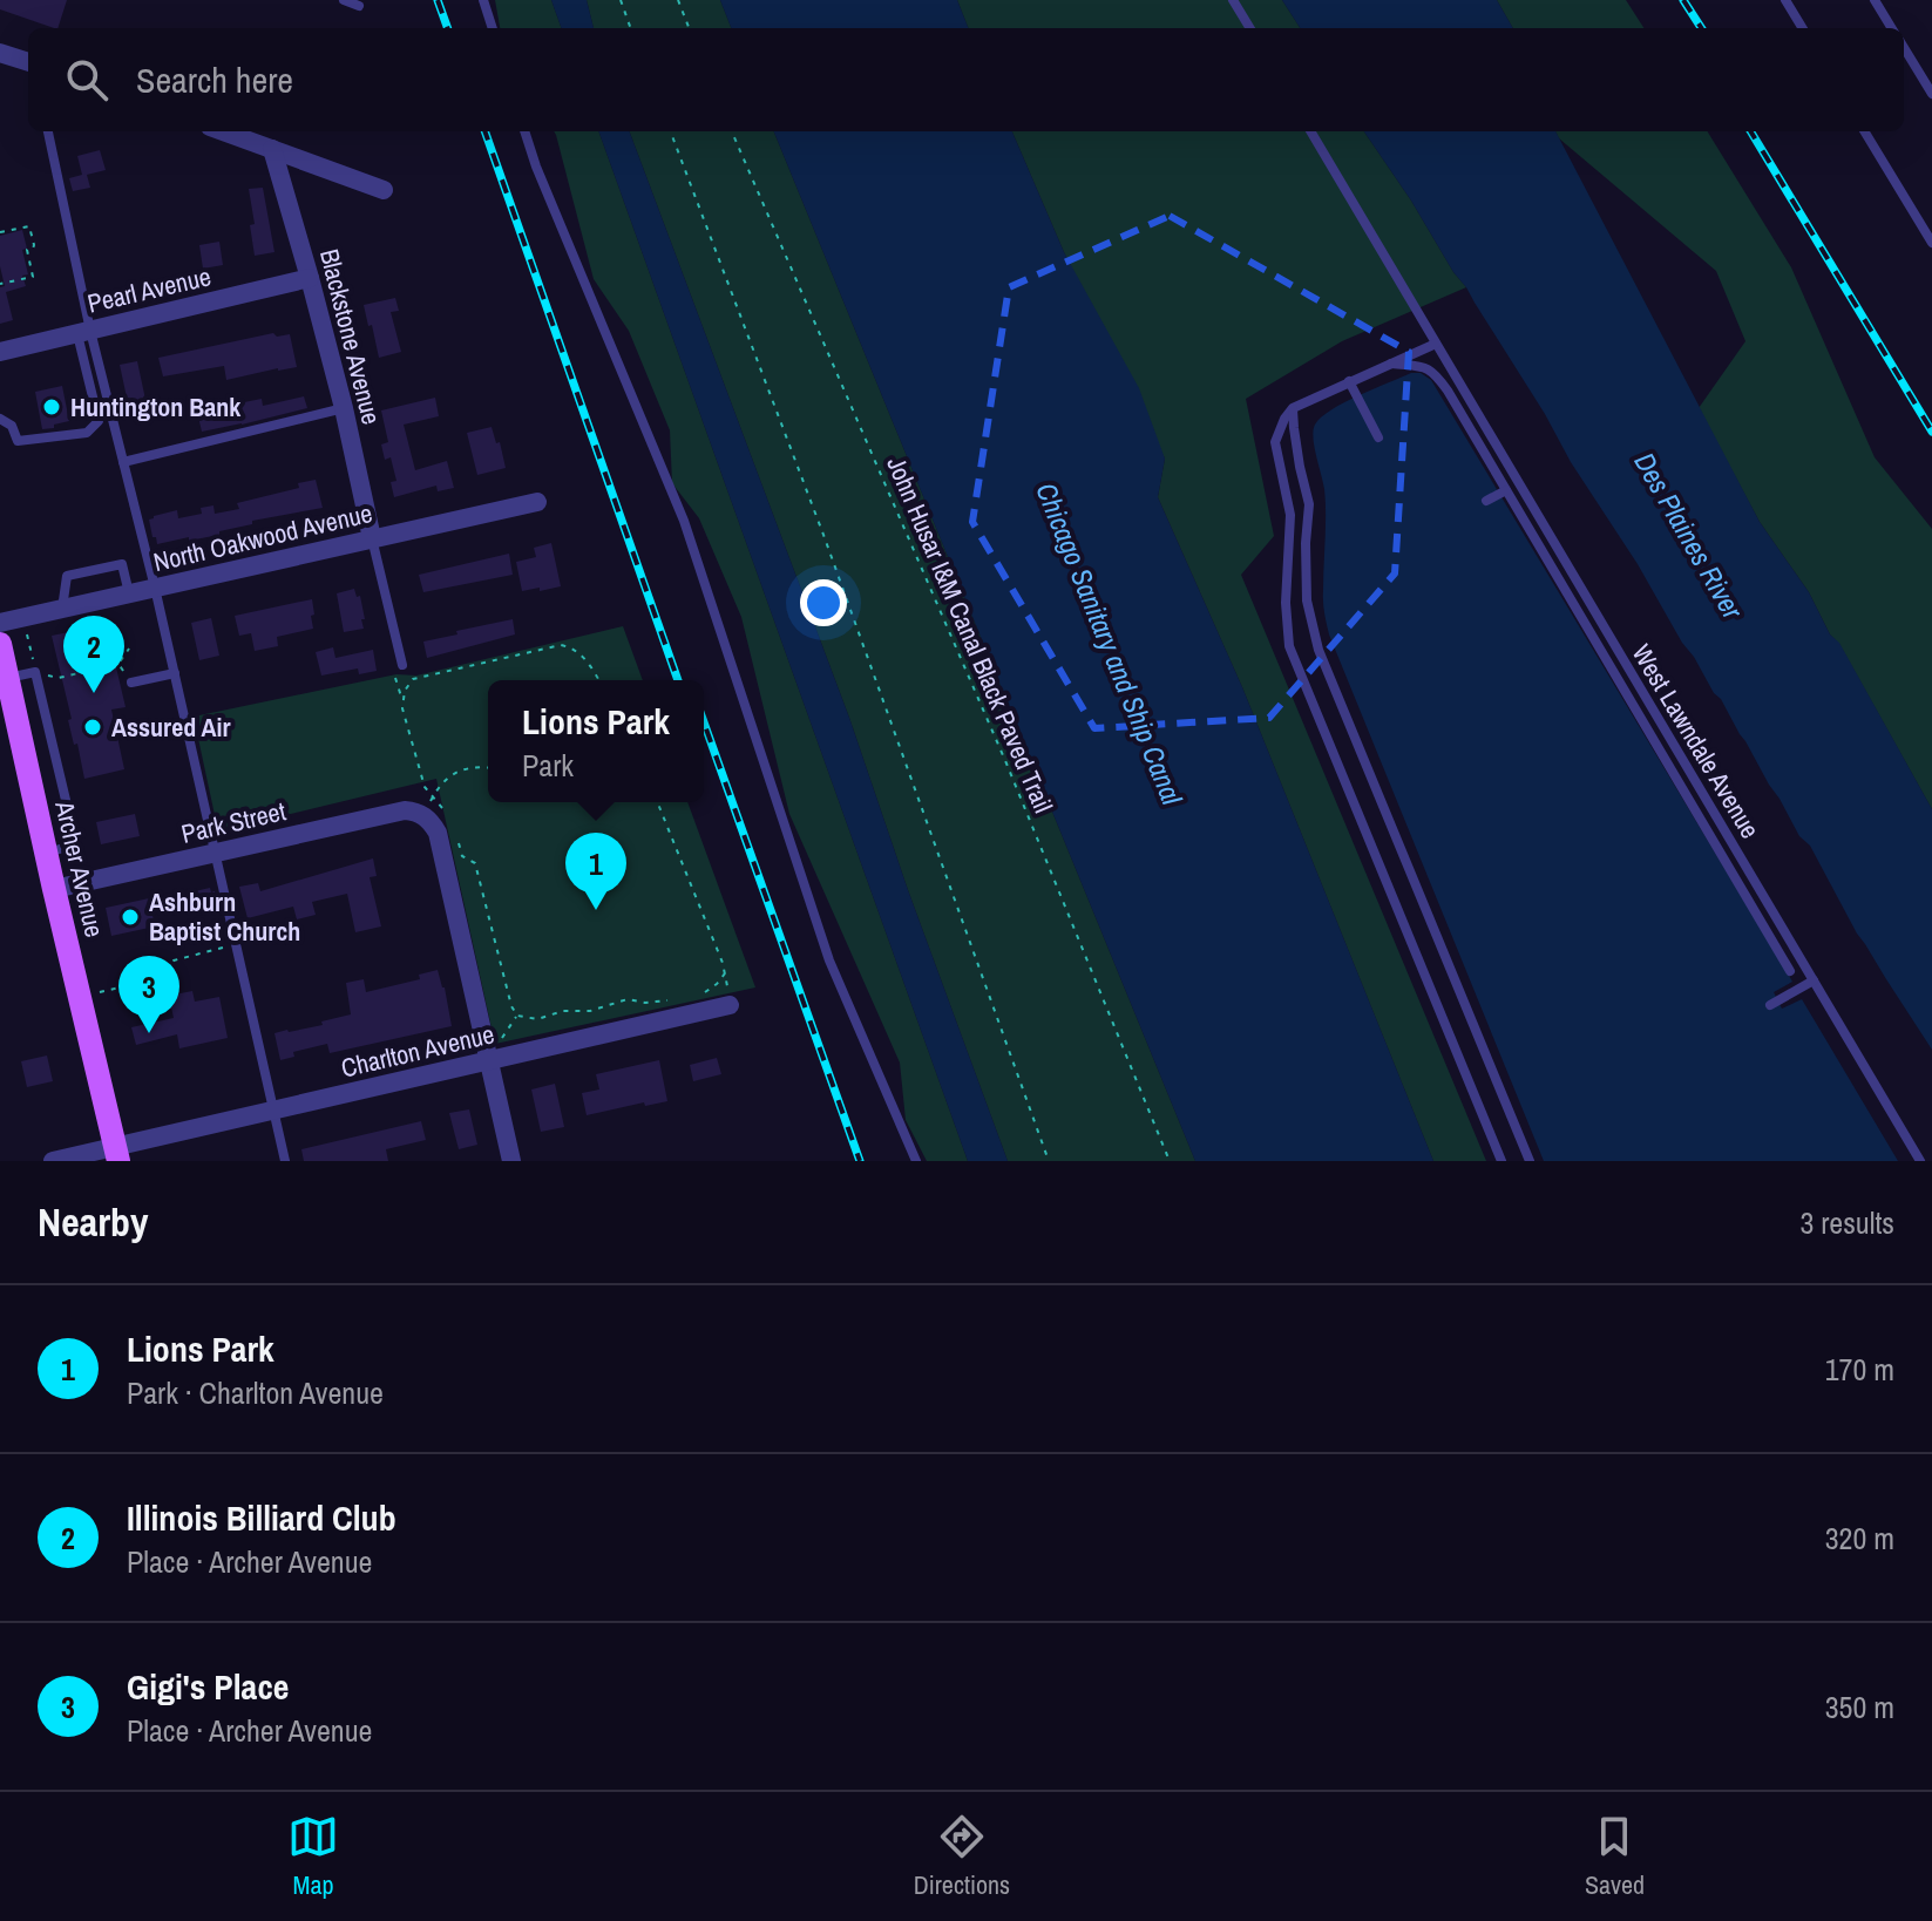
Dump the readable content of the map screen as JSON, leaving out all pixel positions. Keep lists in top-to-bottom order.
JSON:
{
  "streets": {
    "main road": ["Archer Avenue"],
    "street": [
      "Pearl Avenue",
      "Blackstone Avenue",
      "North Oakwood Avenue",
      "Park Street",
      "Charlton Avenue"
    ],
    "lane": ["West Lawndale Avenue"],
    "path": ["John Husar I&M Canal Black Paved Trail"]
  },
  "crossings": [
    ["Pearl Avenue", "Blackstone Avenue"],
    ["Blackstone Avenue", "North Oakwood Avenue"],
    ["Park Street", "Archer Avenue"],
    ["Archer Avenue", "Charlton Avenue"]
  ],
  "water": ["Des Plaines River", "Chicago Sanitary and Ship Canal"],
  "places": ["Huntington Bank", "Assured Air", "Ashburn Baptist Church"],
  "page": {
    "search": "Search here",
    "pins": ["2", "1", "3"],
    "popup": ["Lions Park", "Park"],
    "heading": ["Nearby", "3 results"],
    "list": [
      {
        "mark": "1",
        "name": "Lions Park",
        "note": "Park · Charlton Avenue",
        "value": "170 m"
      },
      {
        "mark": "2",
        "name": "Illinois Billiard Club",
        "note": "Place · Archer Avenue",
        "value": "320 m"
      },
      {
        "mark": "3",
        "name": "Gigi's Place",
        "note": "Place · Archer Avenue",
        "value": "350 m"
      }
    ],
    "nav": ["Map", "Directions", "Saved"]
  }
}
